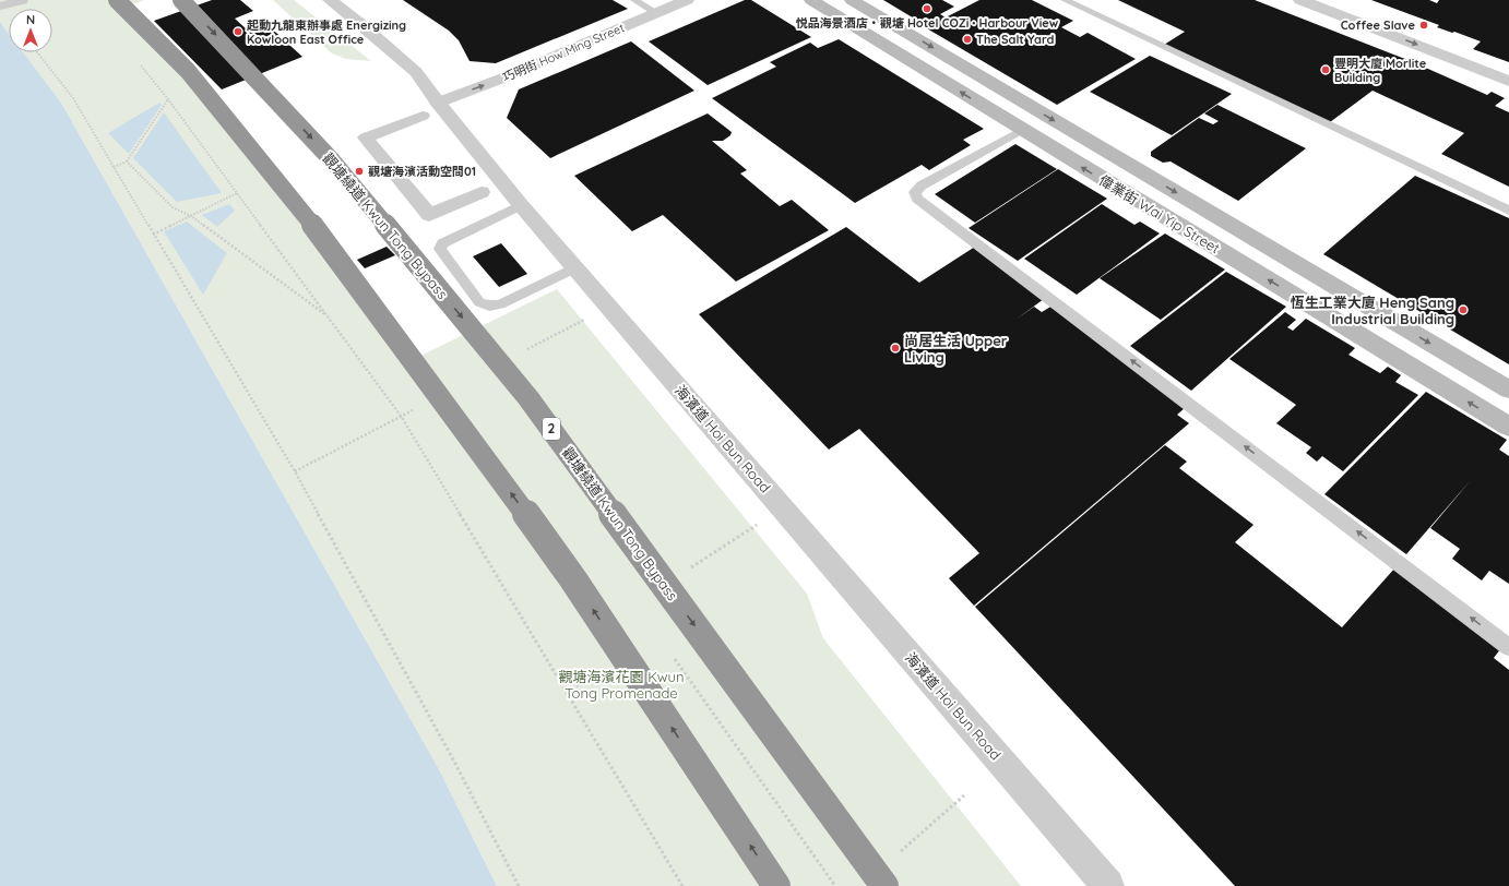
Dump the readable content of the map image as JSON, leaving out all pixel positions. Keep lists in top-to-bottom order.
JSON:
{
  "streets": {
    "highway": ["觀塘繞道 Kwun Tong Bypass", "2"],
    "main road": ["偉業街 Wai Yip Street"],
    "street": ["巧明街 How Ming Street", "海濱道 Hoi Bun Road"]
  },
  "crossings": [
    ["巧明街 How Ming Street", "海濱道 Hoi Bun Road"]
  ],
  "one_way": ["巧明街 How Ming Street"],
  "parks": ["觀塘海濱花園 Kwun Tong Promenade"],
  "places": [
    "悦品海景酒店‧觀塘 Hotel COZi ∙ Harbour View",
    "Coffee Slave",
    "起動九龍東辦事處 Energizing Kowloon East Office",
    "The Salt Yard",
    "豐明大廈 Morlite Building",
    "觀塘海濱活動空間01",
    "恆生工業大廈 Heng Sang Industrial Building",
    "尚居生活 Upper Living"
  ],
  "north": "top"
}
